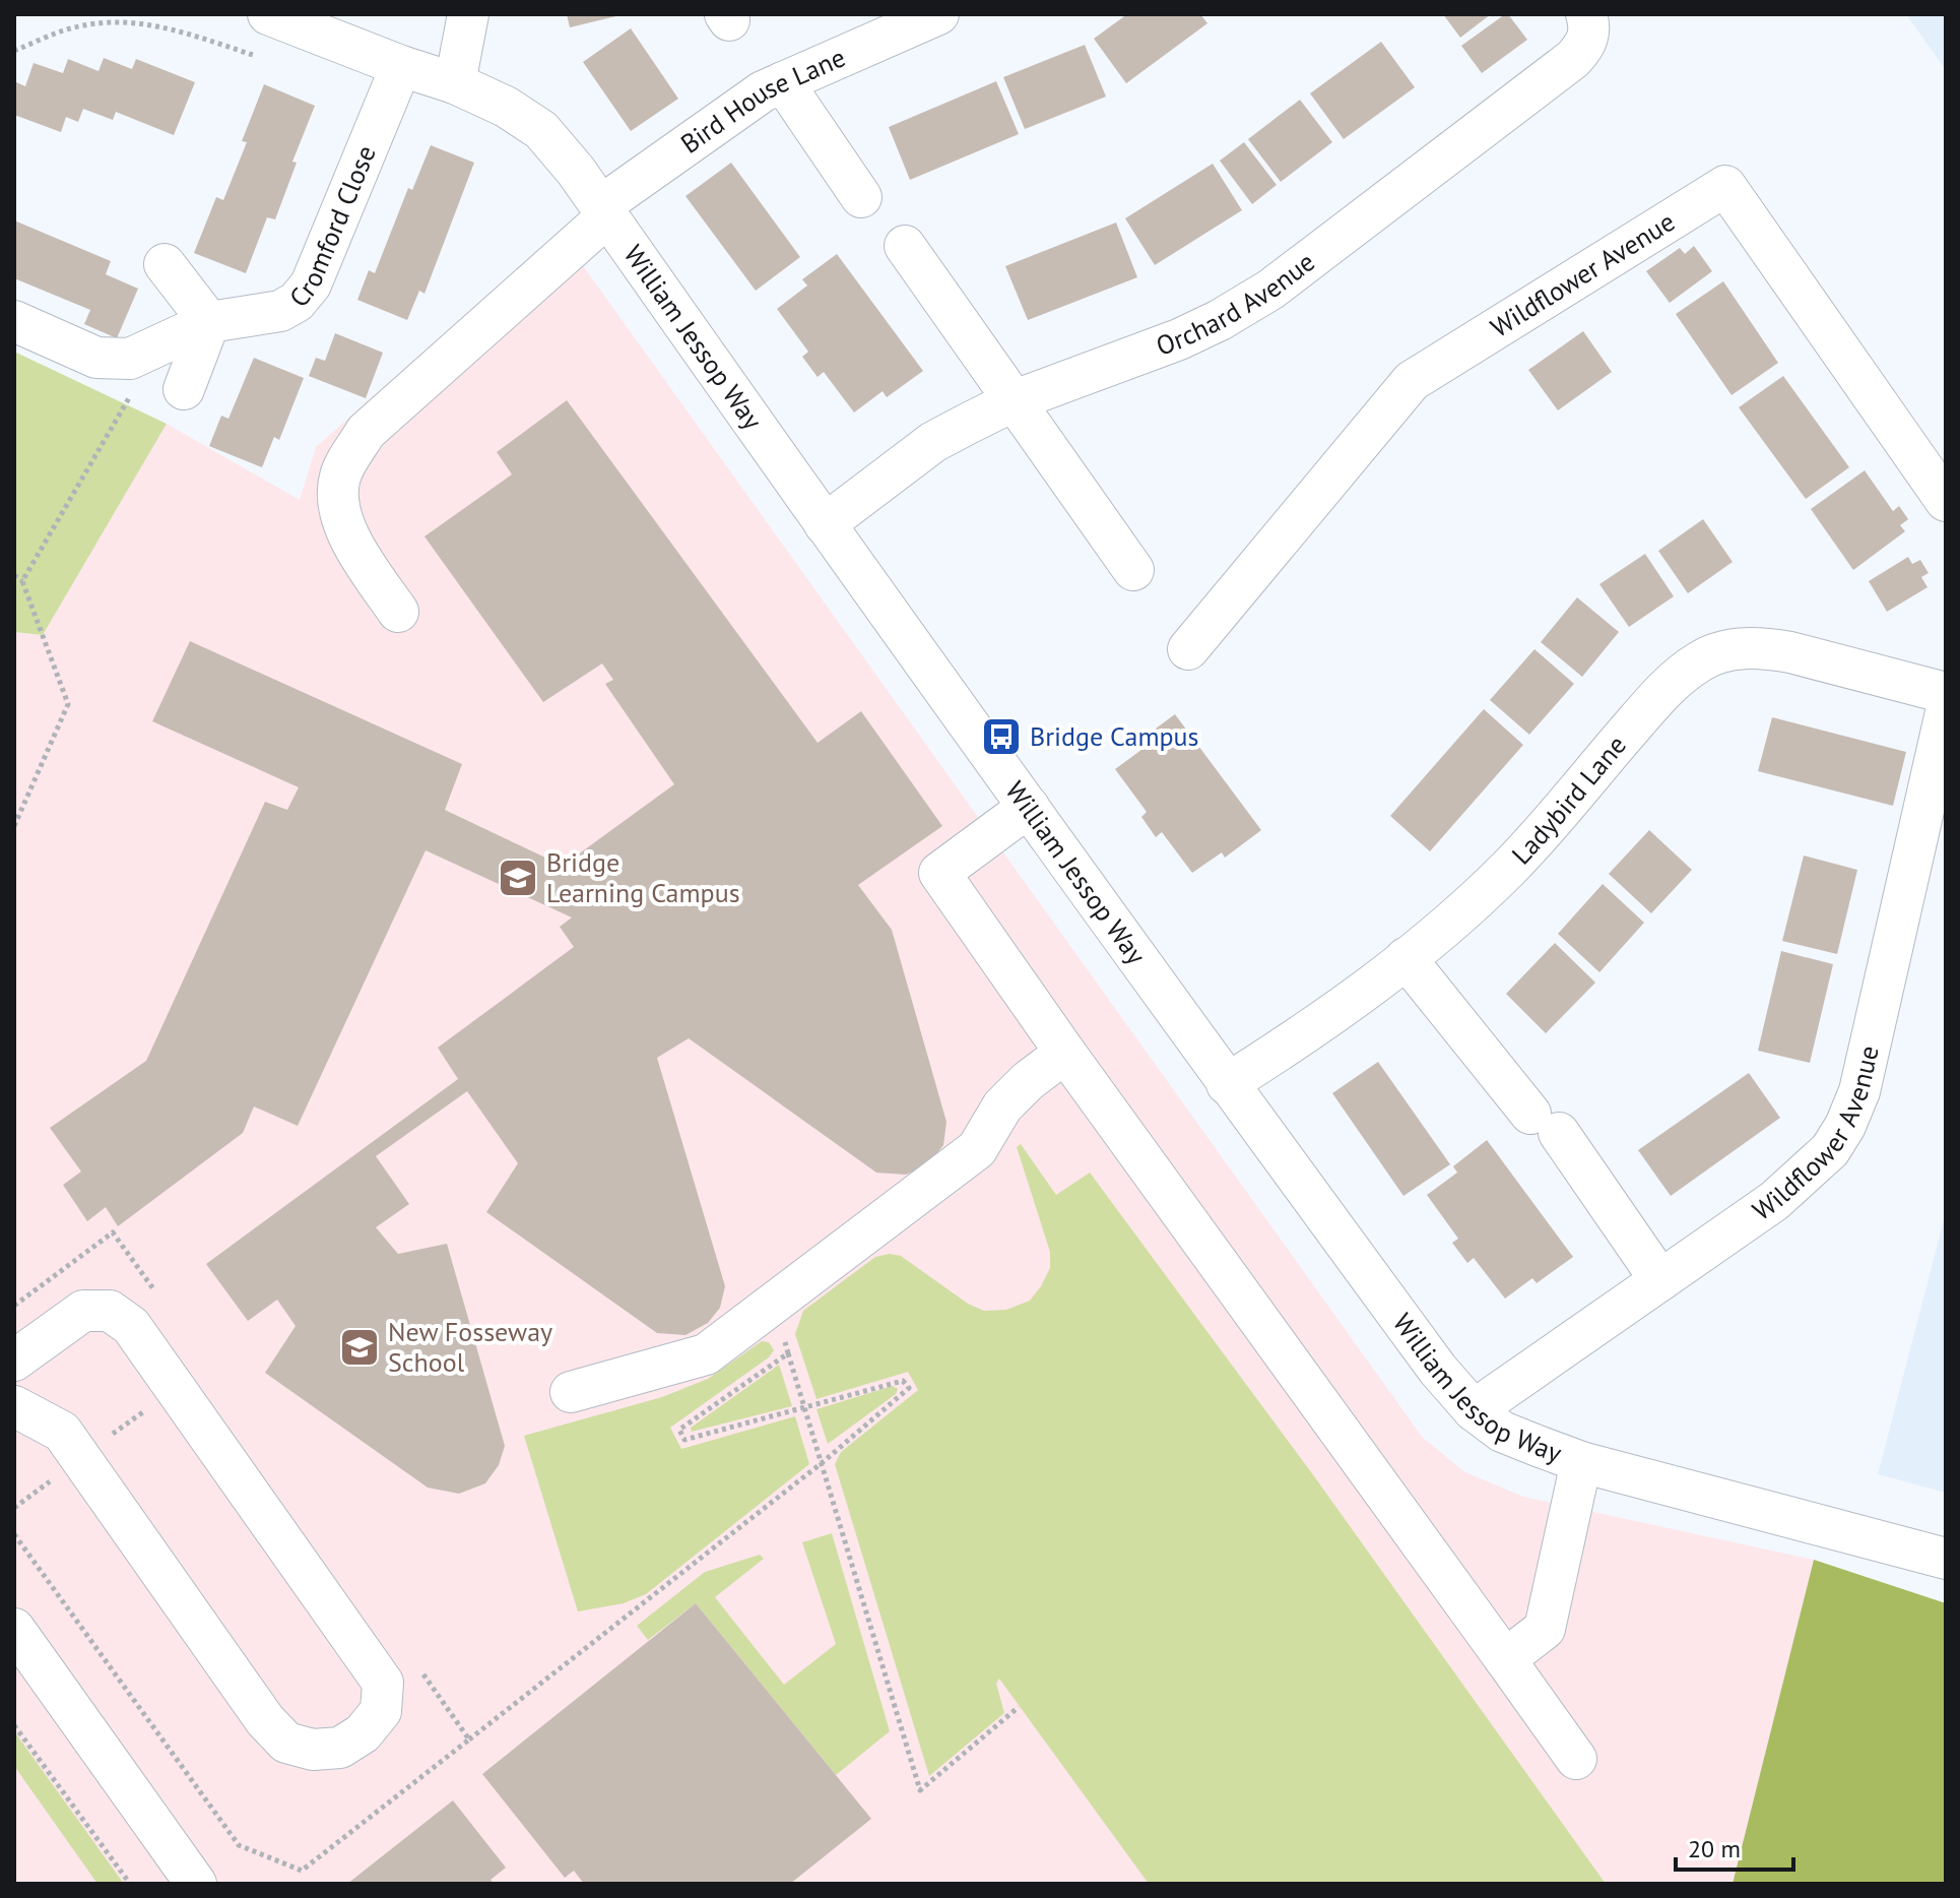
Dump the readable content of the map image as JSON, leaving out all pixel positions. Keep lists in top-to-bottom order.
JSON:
{
  "streets": {
    "street": [
      "Bird House Lane",
      "Cromford Close",
      "Wildflower Avenue",
      "Orchard Avenue",
      "William Jessop Way",
      "Ladybird Lane"
    ]
  },
  "crossings": [
    ["Bird House Lane", "William Jessop Way"],
    ["Cromford Close", "William Jessop Way"],
    ["Wildflower Avenue", "William Jessop Way"],
    ["Orchard Avenue", "William Jessop Way"],
    ["William Jessop Way", "Ladybird Lane"]
  ],
  "places": {
    "bus stop": ["Bridge Campus"],
    "school or university": ["Bridge Learning Campus", "New Fosseway School"]
  },
  "scale_bar": "20 m"
}
